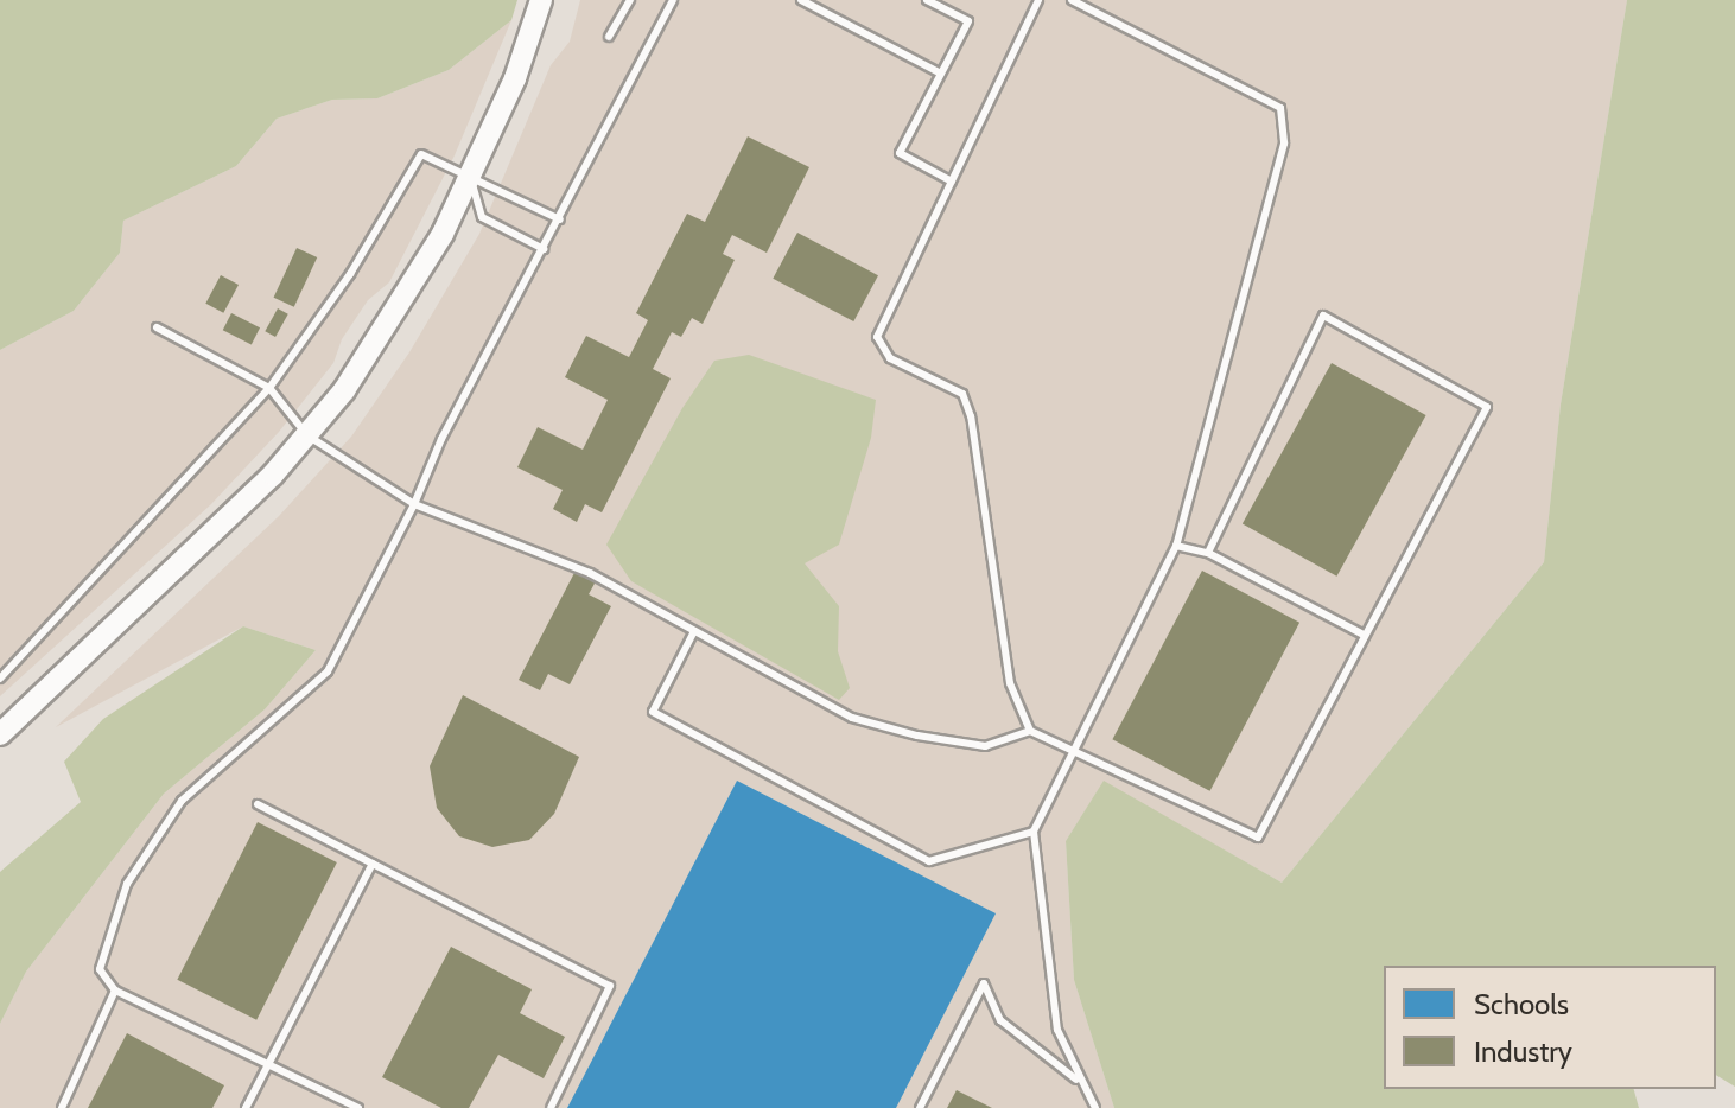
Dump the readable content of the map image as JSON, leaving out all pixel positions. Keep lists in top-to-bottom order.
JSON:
{
  "legend": ["Schools", "Industry"]
}
